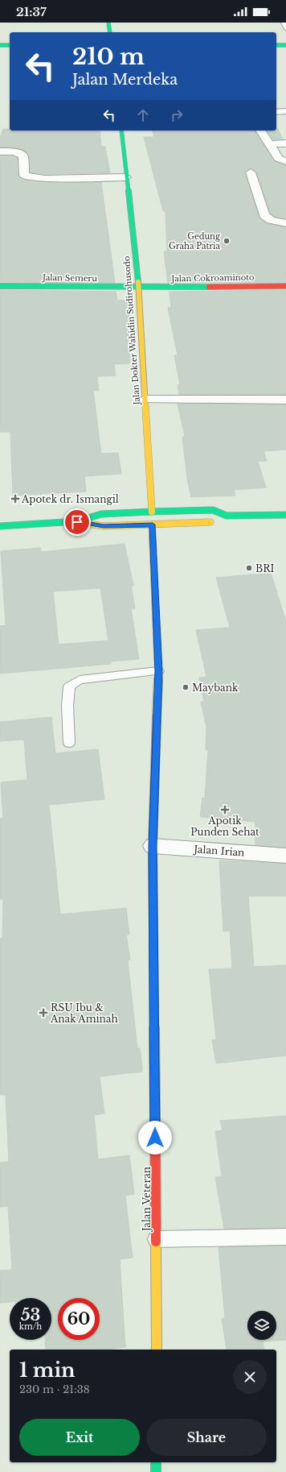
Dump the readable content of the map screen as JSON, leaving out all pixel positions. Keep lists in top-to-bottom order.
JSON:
{
  "streets": {
    "main road": [
      "Jalan Semeru",
      "Jalan Cokroaminoto",
      "Jalan Dokter Wahidin Sudirohusodo",
      "Jalan Veteran"
    ],
    "street": ["Jalan Irian"]
  },
  "crossings": [
    ["Jalan Semeru", "Jalan Cokroaminoto"],
    ["Jalan Semeru", "Jalan Dokter Wahidin Sudirohusodo"],
    ["Jalan Cokroaminoto", "Jalan Dokter Wahidin Sudirohusodo"],
    ["Jalan Irian", "Jalan Veteran"]
  ],
  "places": {
    "other": ["Gedung Graha Patria", "BRI", "Maybank"],
    "health": ["Apotek dr. Ismangil", "Apotik Punden Sehat", "RSU Ibu & Anak Aminah"]
  },
  "page": {
    "status": "21:37",
    "turn": ["210 m", "Jalan Merdeka"],
    "speed": "53 km/h",
    "limit": "60",
    "heading": ["1 min", "230 m · 21:38"],
    "buttons": ["Exit", "Share"]
  }
}
